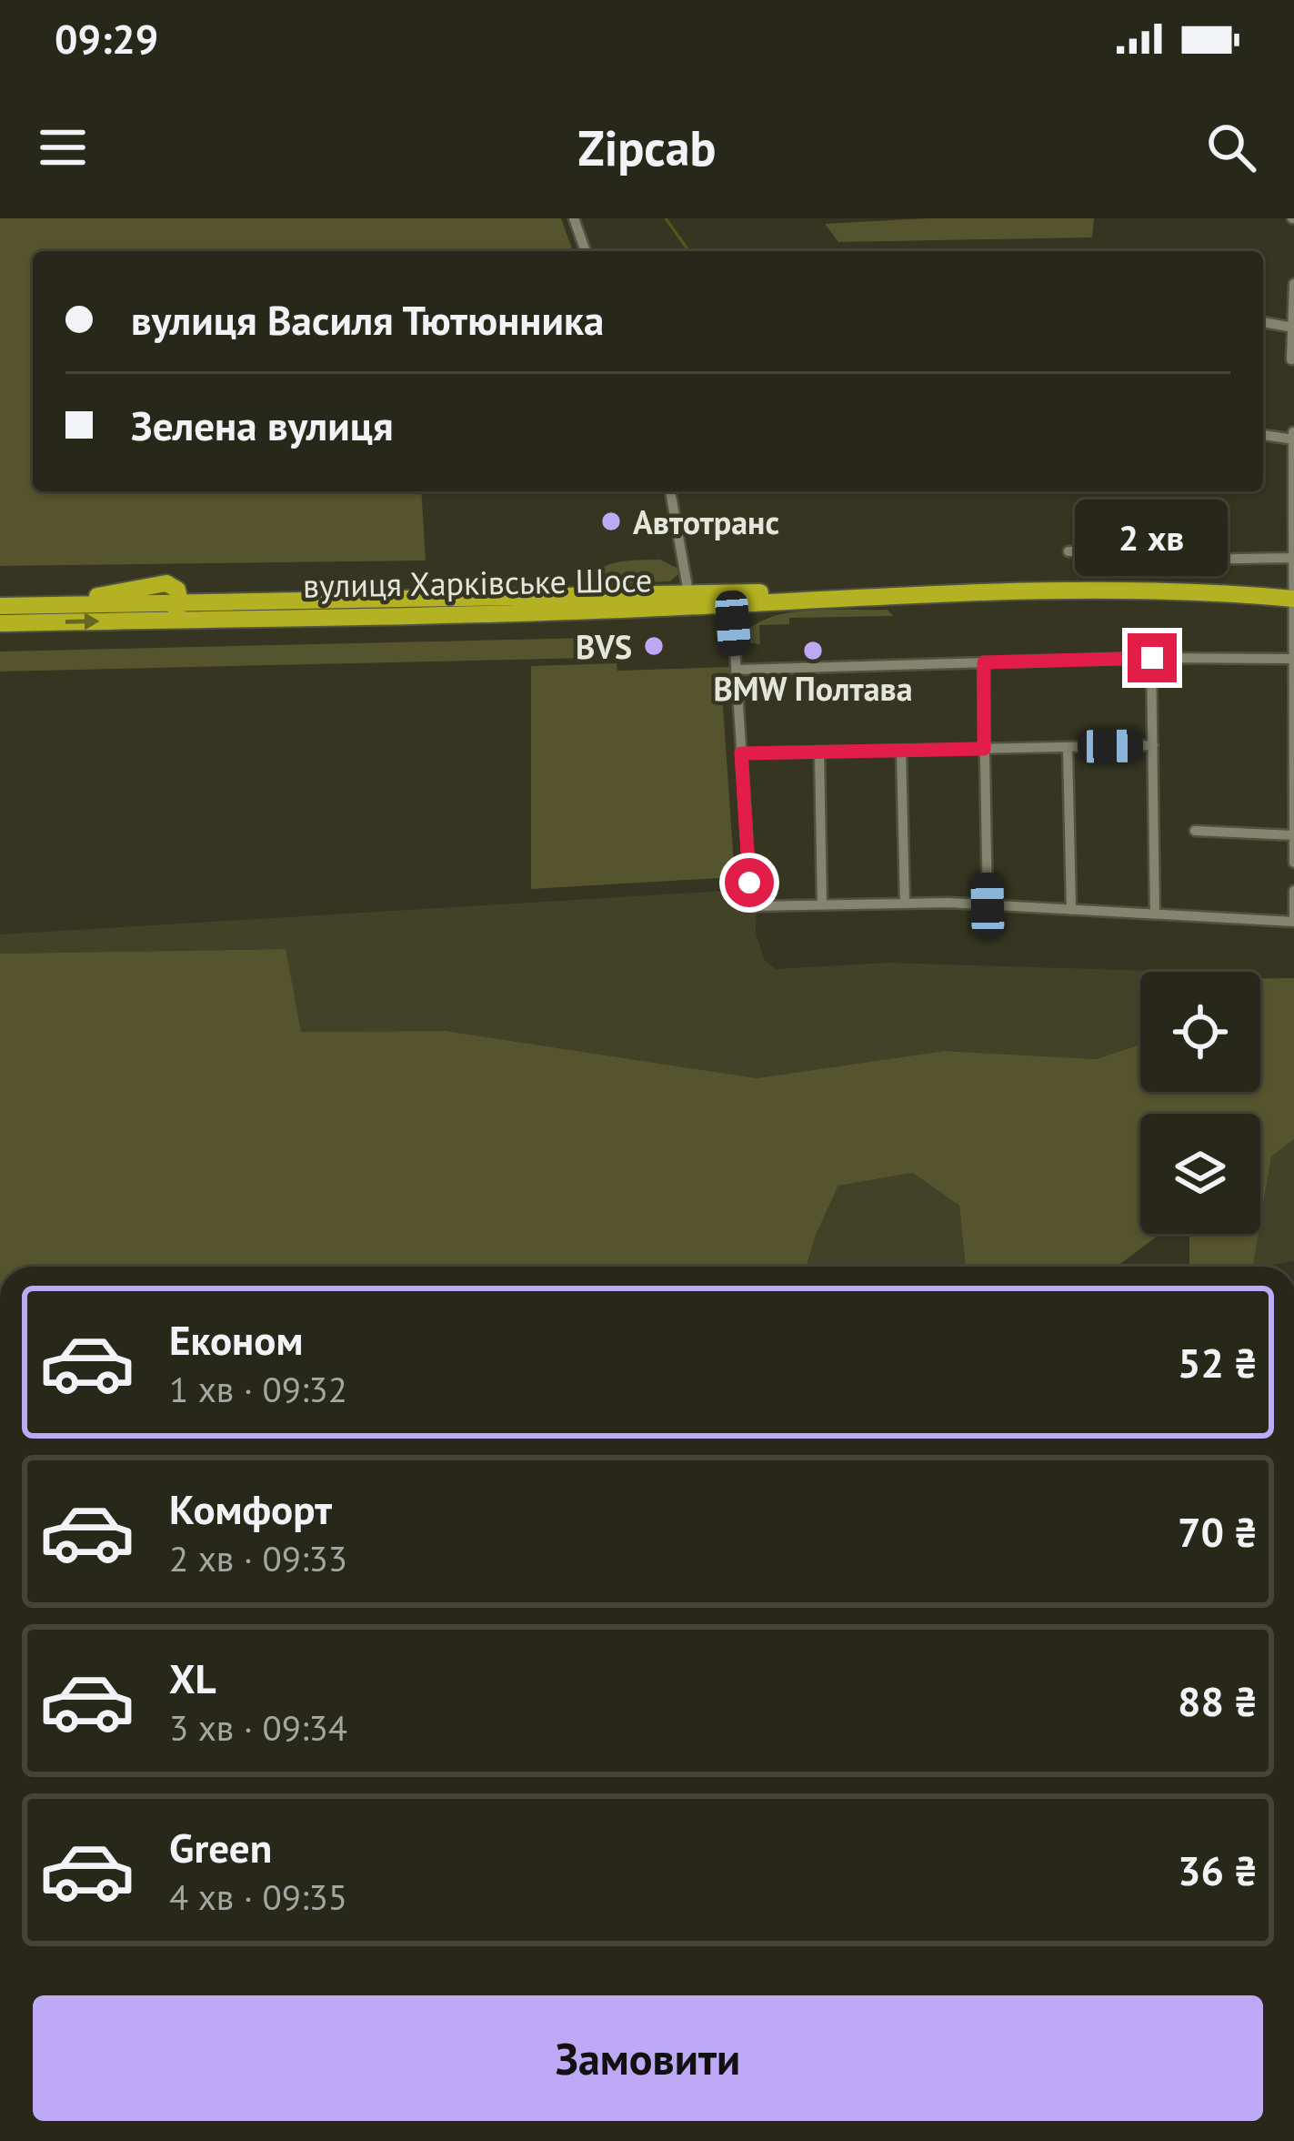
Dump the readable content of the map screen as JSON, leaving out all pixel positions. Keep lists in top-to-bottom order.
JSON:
{
  "streets": {
    "highway": ["вулиця Харківське Шосе"]
  },
  "places": ["Автотранс", "BVS", "BMW Полтава"],
  "page": {
    "status": "09:29",
    "header": "Zipcab",
    "banner": ["вулиця Василя Тютюнника", "Зелена вулиця"],
    "bubble": "2 хв",
    "list": [
      {
        "name": "Економ",
        "note": "1 хв · 09:32",
        "value": "52 ₴"
      },
      {
        "name": "Комфорт",
        "note": "2 хв · 09:33",
        "value": "70 ₴"
      },
      {
        "name": "XL",
        "note": "3 хв · 09:34",
        "value": "88 ₴"
      },
      {
        "name": "Green",
        "note": "4 хв · 09:35",
        "value": "36 ₴"
      }
    ],
    "buttons": "Замовити"
  }
}
